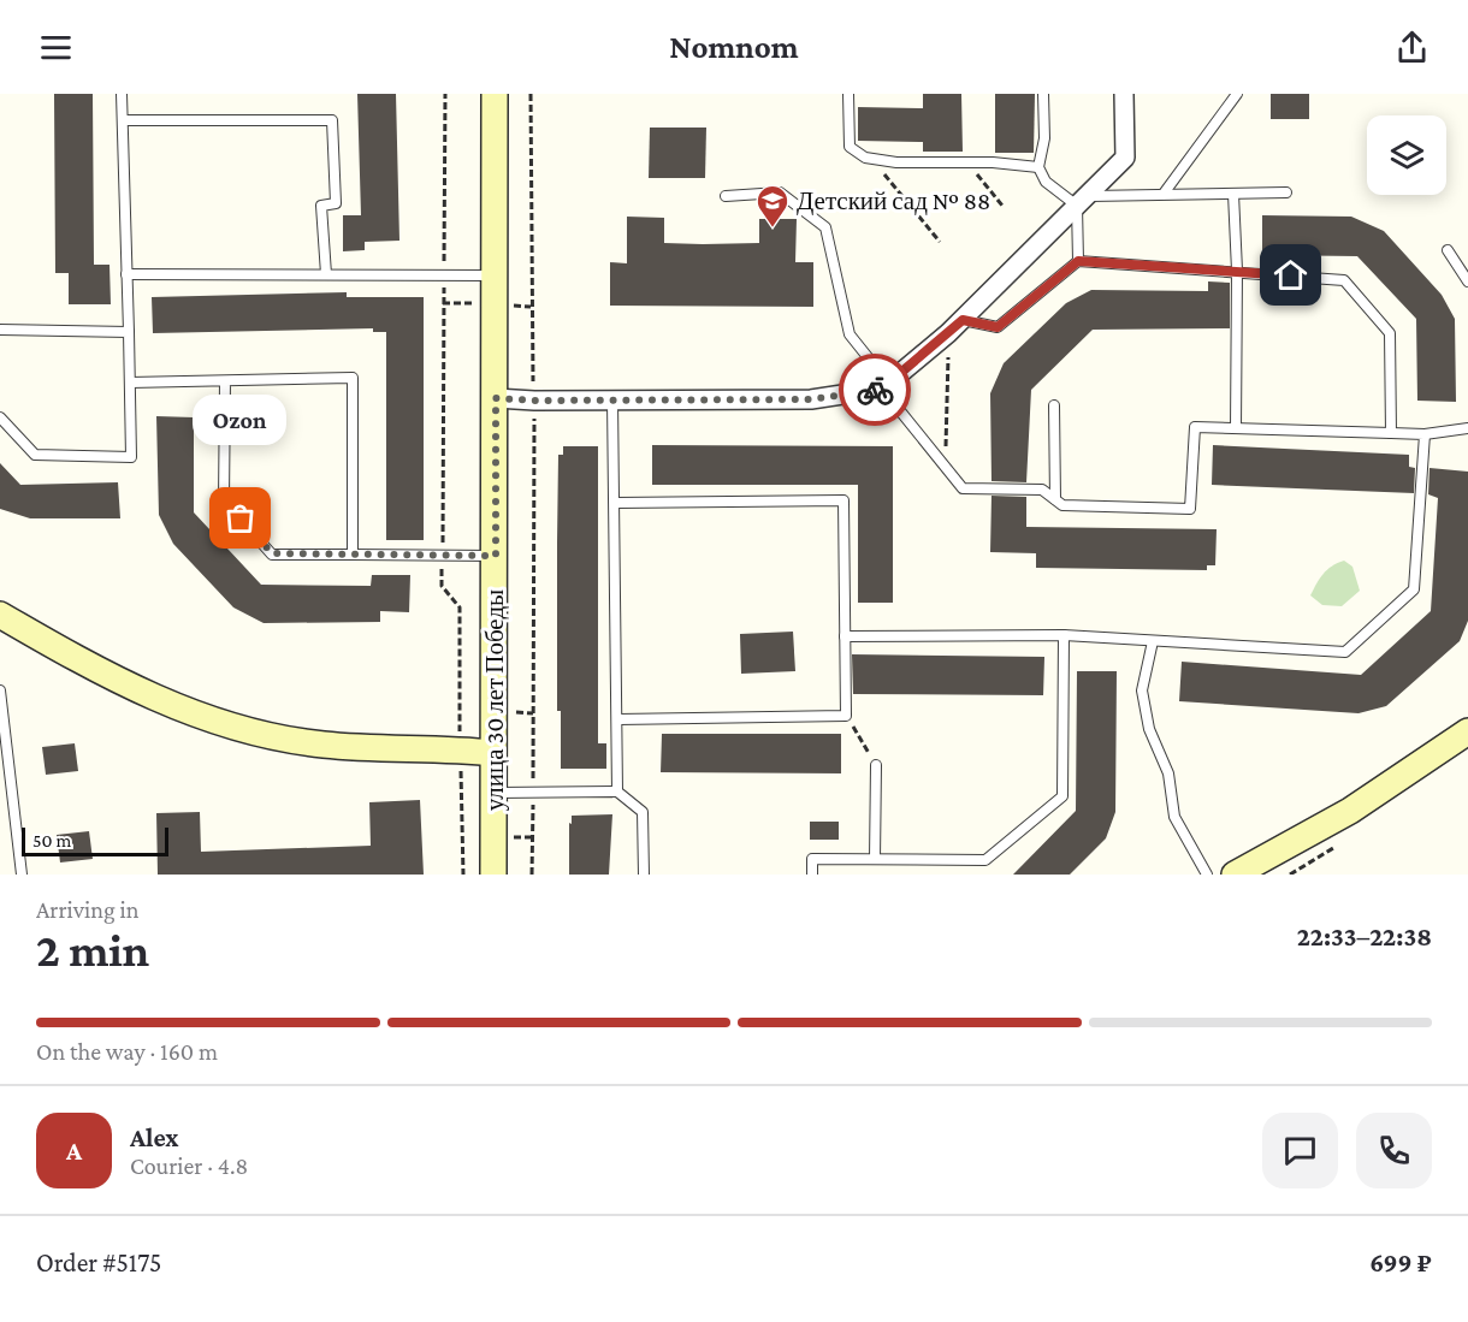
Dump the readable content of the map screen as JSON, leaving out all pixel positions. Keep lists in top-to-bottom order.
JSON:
{
  "streets": {
    "street": ["улица 30 лет Победы"]
  },
  "places": {
    "school or university": ["Детский сад № 88"],
    "other": ["Ozon"]
  },
  "scale_bar": "50 m",
  "page": {
    "header": "Nomnom",
    "bubble": "Ozon",
    "scale": "50 m",
    "heading": ["2 min", "Arriving in", "22:33–22:38"],
    "panel": [
      "Alex",
      "Courier · 4.8",
      "Order #5175",
      "699 ₽"
    ],
    "bar": "On the way · 160 m",
    "round": "A"
  }
}
